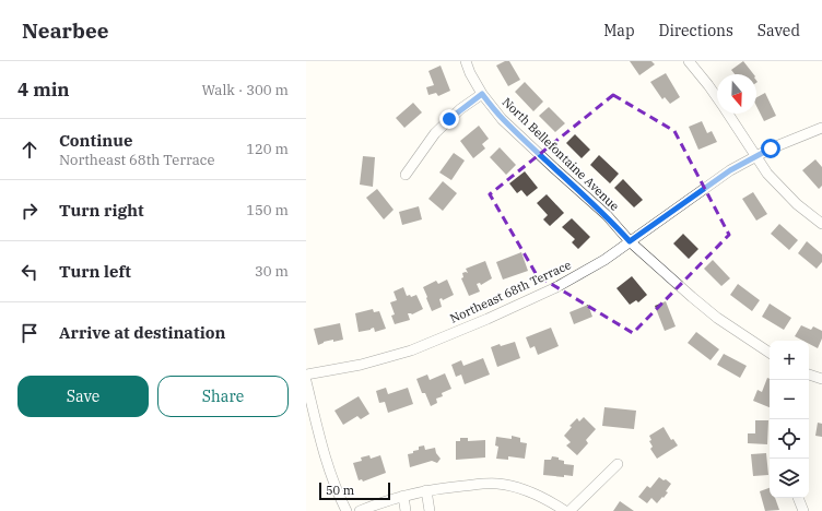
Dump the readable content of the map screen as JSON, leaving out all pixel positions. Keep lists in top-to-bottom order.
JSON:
{
  "streets": {
    "street": ["North Bellefontaine Avenue", "Northeast 68th Terrace"]
  },
  "crossings": [
    ["North Bellefontaine Avenue", "Northeast 68th Terrace"]
  ],
  "scale_bar": "50 m",
  "north": "bottom",
  "page": {
    "header": "Nearbee",
    "nav": ["Map", "Directions", "Saved"],
    "heading": ["4 min", "Walk · 300 m"],
    "list": [
      ["Continue", "Northeast 68th Terrace", "120 m"],
      ["Turn right", "150 m"],
      ["Turn left", "30 m"],
      "Arrive at destination"
    ],
    "map_buttons": ["+", "−"],
    "buttons": ["Save", "Share"],
    "scale": "50 m"
  }
}
